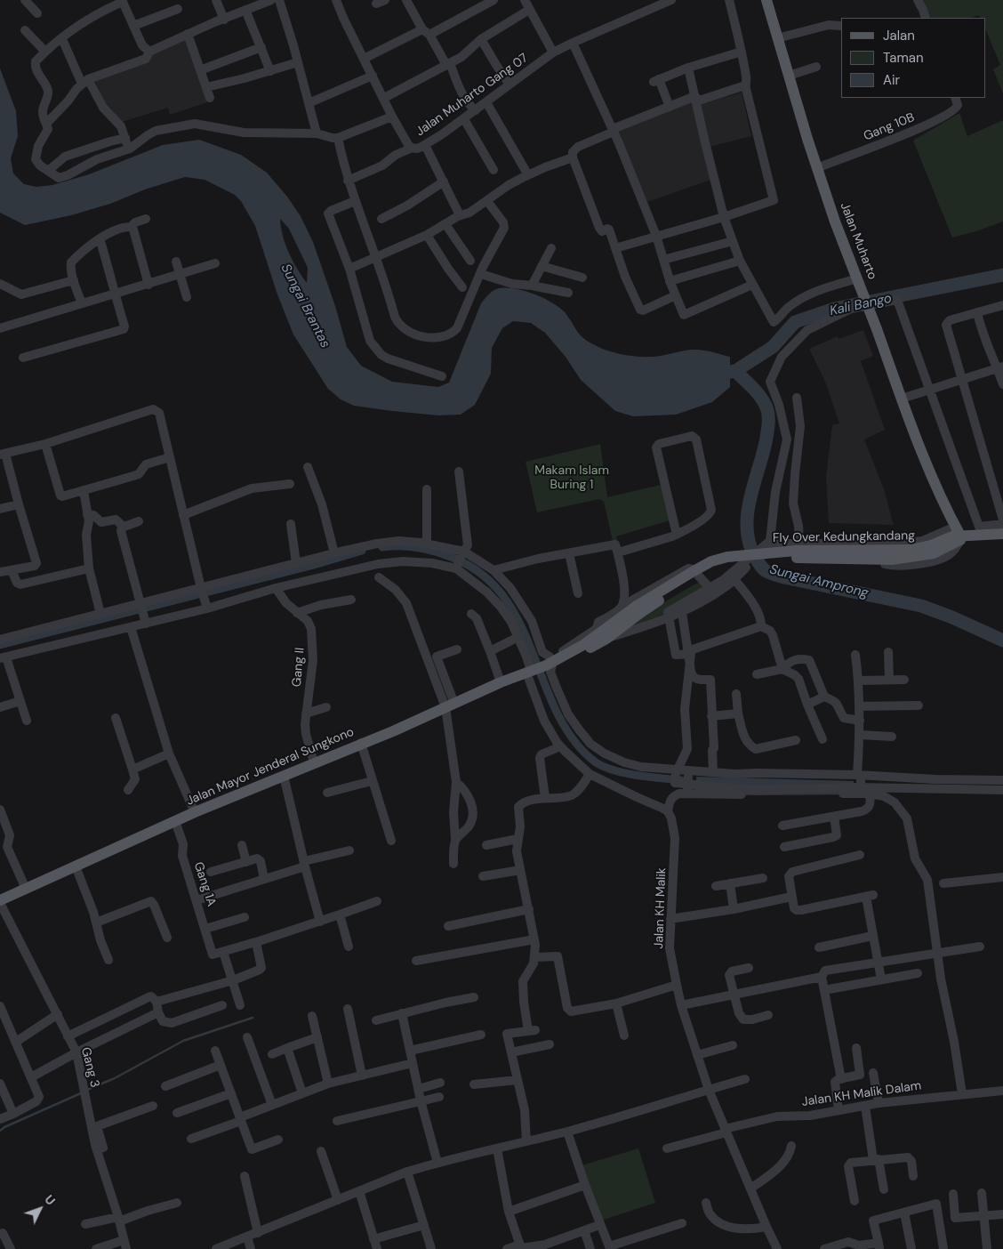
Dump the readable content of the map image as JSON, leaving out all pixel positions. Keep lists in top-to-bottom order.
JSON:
{
  "streets": {
    "main road": ["Jalan Muharto", "Fly Over Kedungkandang", "Jalan Mayor Jenderal Sungkono"],
    "street": [
      "Jalan Muharto Gang 07",
      "Gang 10B",
      "Gang II",
      "Gang 1A",
      "Jalan KH Malik",
      "Gang 3",
      "Jalan KH Malik Dalam"
    ]
  },
  "crossings": [
    ["Gang 10B", "Jalan Muharto"],
    ["Jalan Muharto", "Fly Over Kedungkandang"],
    ["Fly Over Kedungkandang", "Jalan Mayor Jenderal Sungkono"],
    ["Gang II", "Jalan Mayor Jenderal Sungkono"],
    ["Jalan Mayor Jenderal Sungkono", "Gang 1A"],
    ["Jalan Mayor Jenderal Sungkono", "Gang 3"],
    ["Jalan KH Malik", "Jalan KH Malik Dalam"]
  ],
  "water": ["Kali Bango", "Sungai Brantas", "Sungai Amprong"],
  "parks": ["Makam Islam Buring 1"],
  "legend": ["Jalan", "Taman", "Air"],
  "north": "top right"
}
